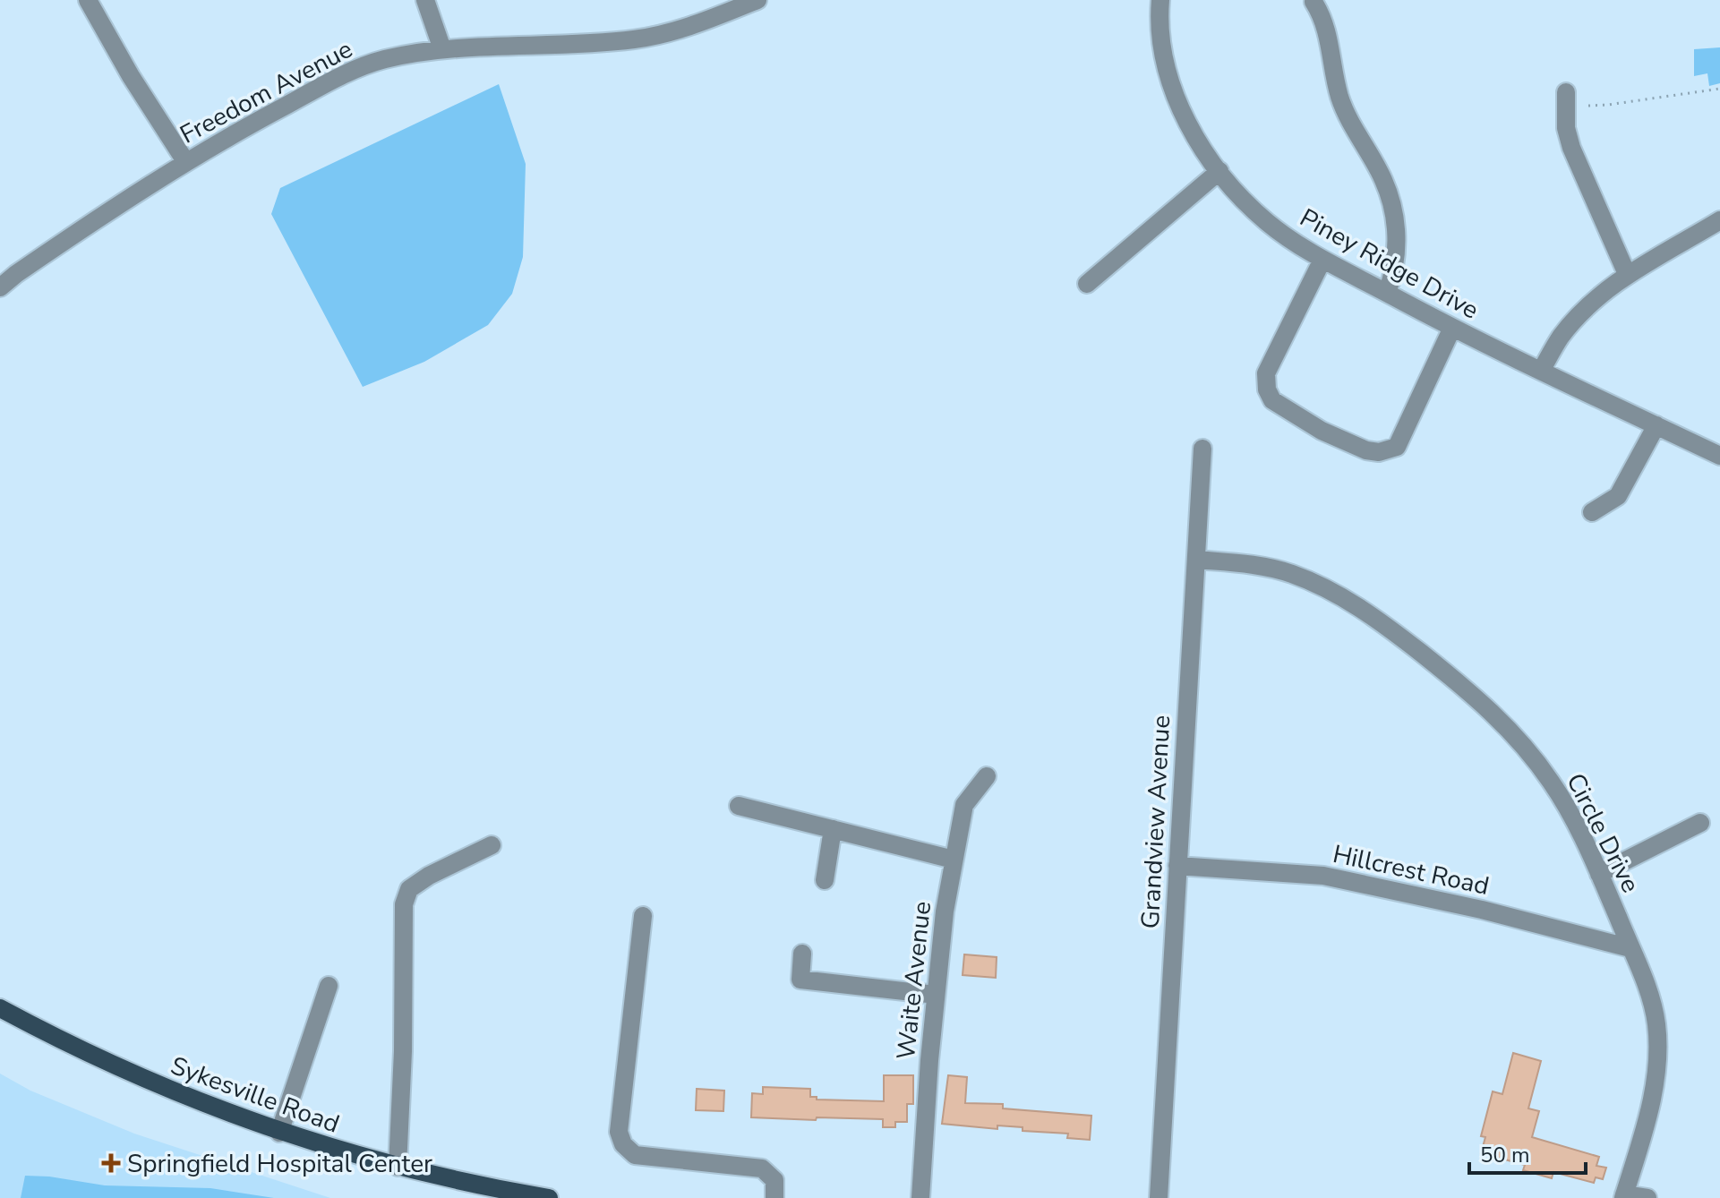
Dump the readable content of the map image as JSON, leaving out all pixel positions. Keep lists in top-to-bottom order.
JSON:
{
  "streets": {
    "main road": ["Sykesville Road"],
    "street": [
      "Freedom Avenue",
      "Piney Ridge Drive",
      "Grandview Avenue",
      "Circle Drive",
      "Hillcrest Road",
      "Waite Avenue"
    ]
  },
  "crossings": [
    ["Grandview Avenue", "Circle Drive"],
    ["Grandview Avenue", "Hillcrest Road"],
    ["Circle Drive", "Hillcrest Road"]
  ],
  "places": {
    "health": ["Springfield Hospital Center"]
  },
  "scale_bar": "50 m"
}
